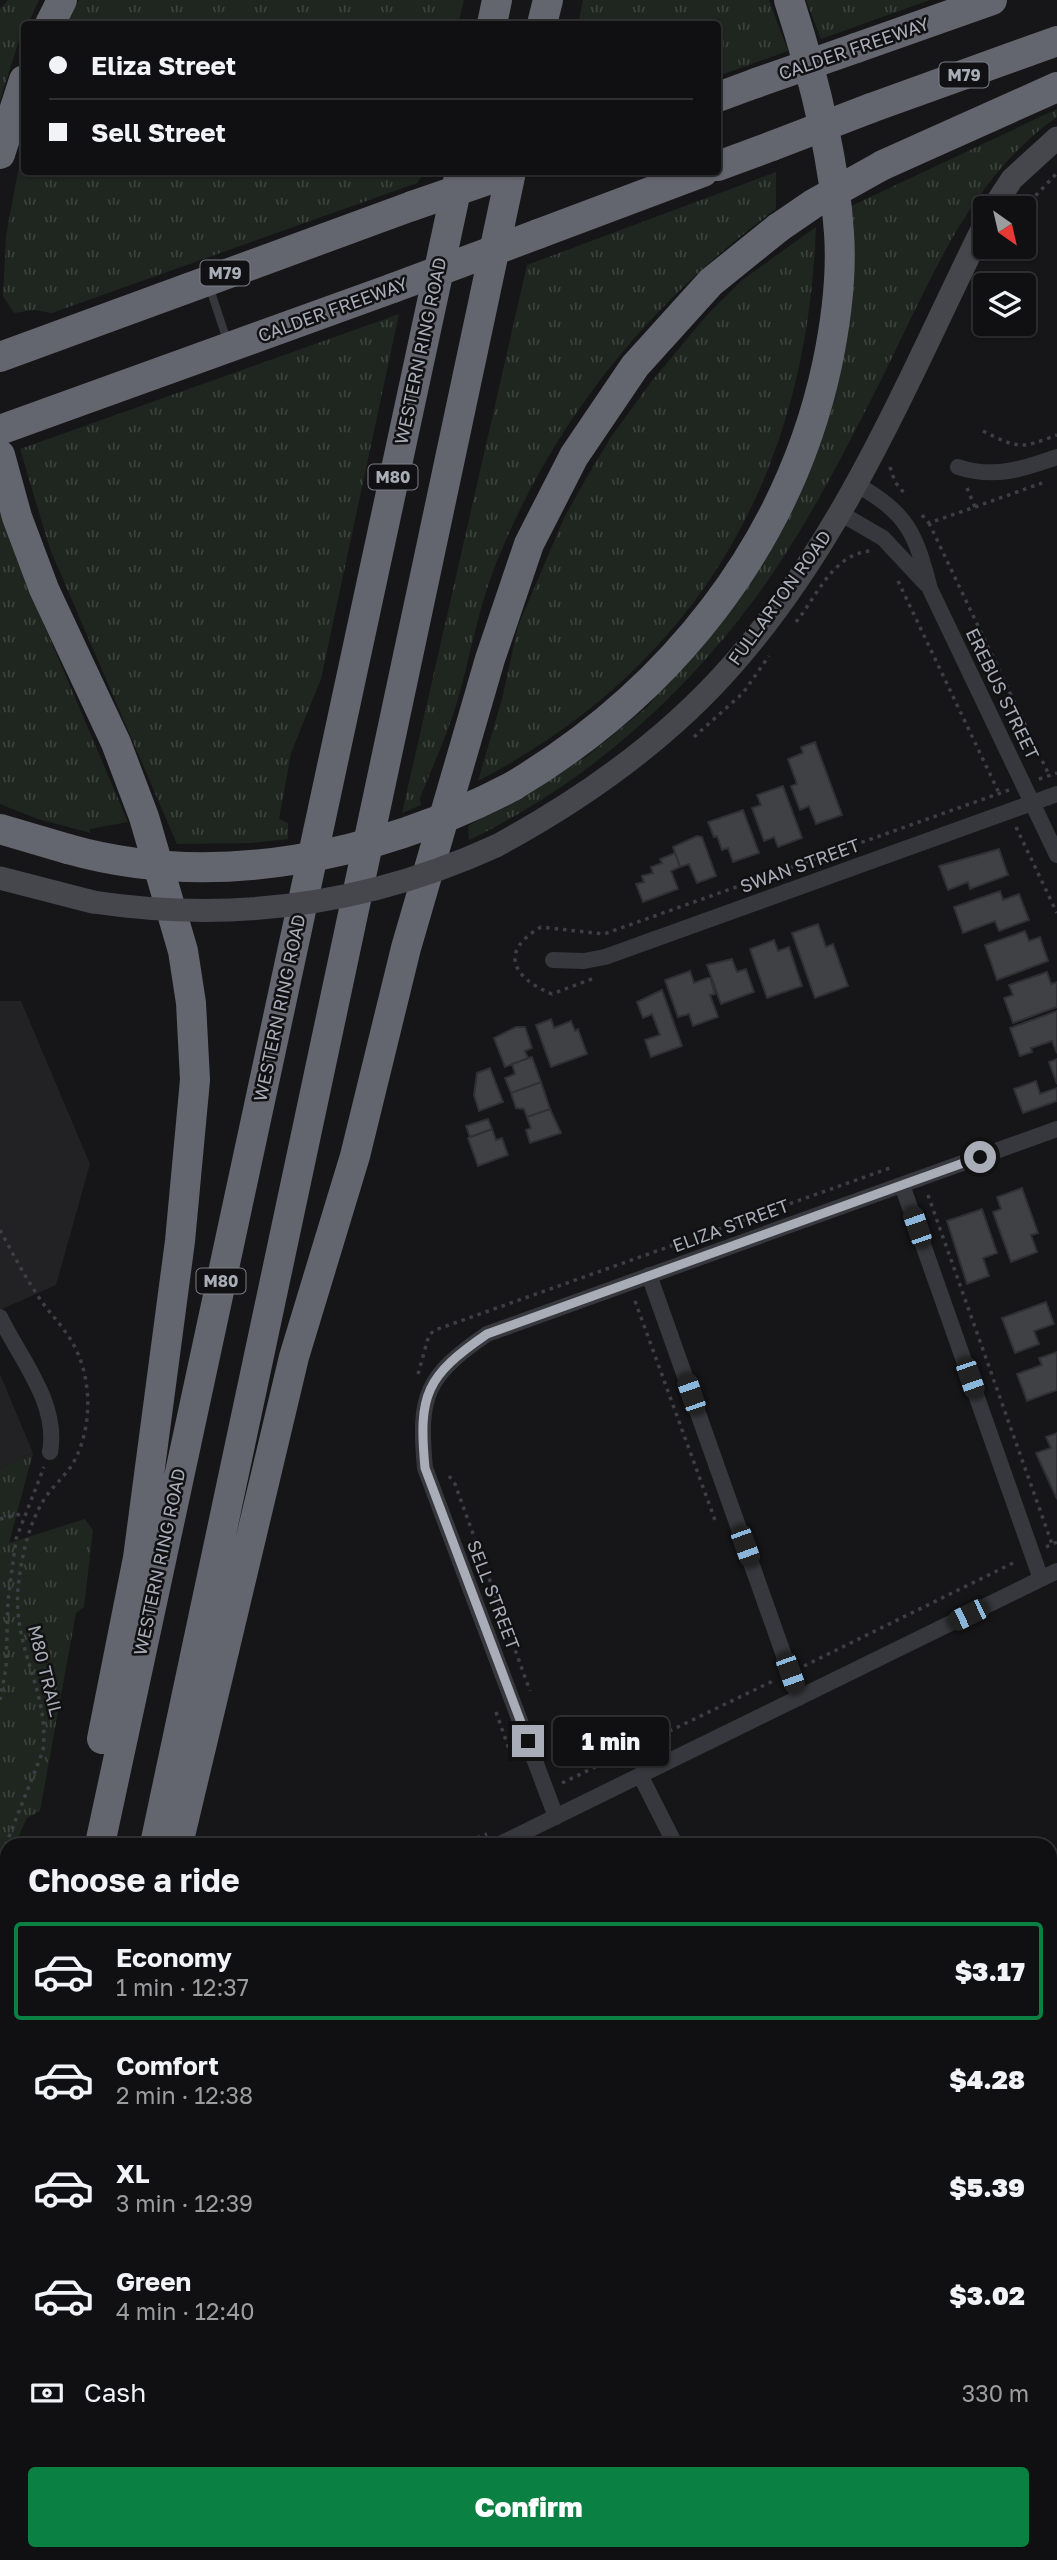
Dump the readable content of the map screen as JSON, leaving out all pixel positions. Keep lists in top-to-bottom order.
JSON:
{
  "streets": {
    "highway": [
      "CALDER FREEWAY",
      "M79",
      "WESTERN RING ROAD",
      "M80"
    ],
    "main road": ["FULLARTON ROAD"],
    "street": [
      "EREBUS STREET",
      "SWAN STREET",
      "ELIZA STREET",
      "SELL STREET"
    ],
    "path": ["M80 TRAIL"]
  },
  "crossings": [
    ["FULLARTON ROAD", "EREBUS STREET"],
    ["EREBUS STREET", "SWAN STREET"],
    ["ELIZA STREET", "SELL STREET"]
  ],
  "north": "bottom right",
  "page": {
    "banner": ["Eliza Street", "Sell Street"],
    "bubble": "1 min",
    "heading": "Choose a ride",
    "list": [
      {
        "name": "Economy",
        "note": "1 min · 12:37",
        "value": "$3.17"
      },
      {
        "name": "Comfort",
        "note": "2 min · 12:38",
        "value": "$4.28"
      },
      {
        "name": "XL",
        "note": "3 min · 12:39",
        "value": "$5.39"
      },
      {
        "name": "Green",
        "note": "4 min · 12:40",
        "value": "$3.02"
      }
    ],
    "pay": ["Cash", "330 m"],
    "buttons": "Confirm"
  }
}
